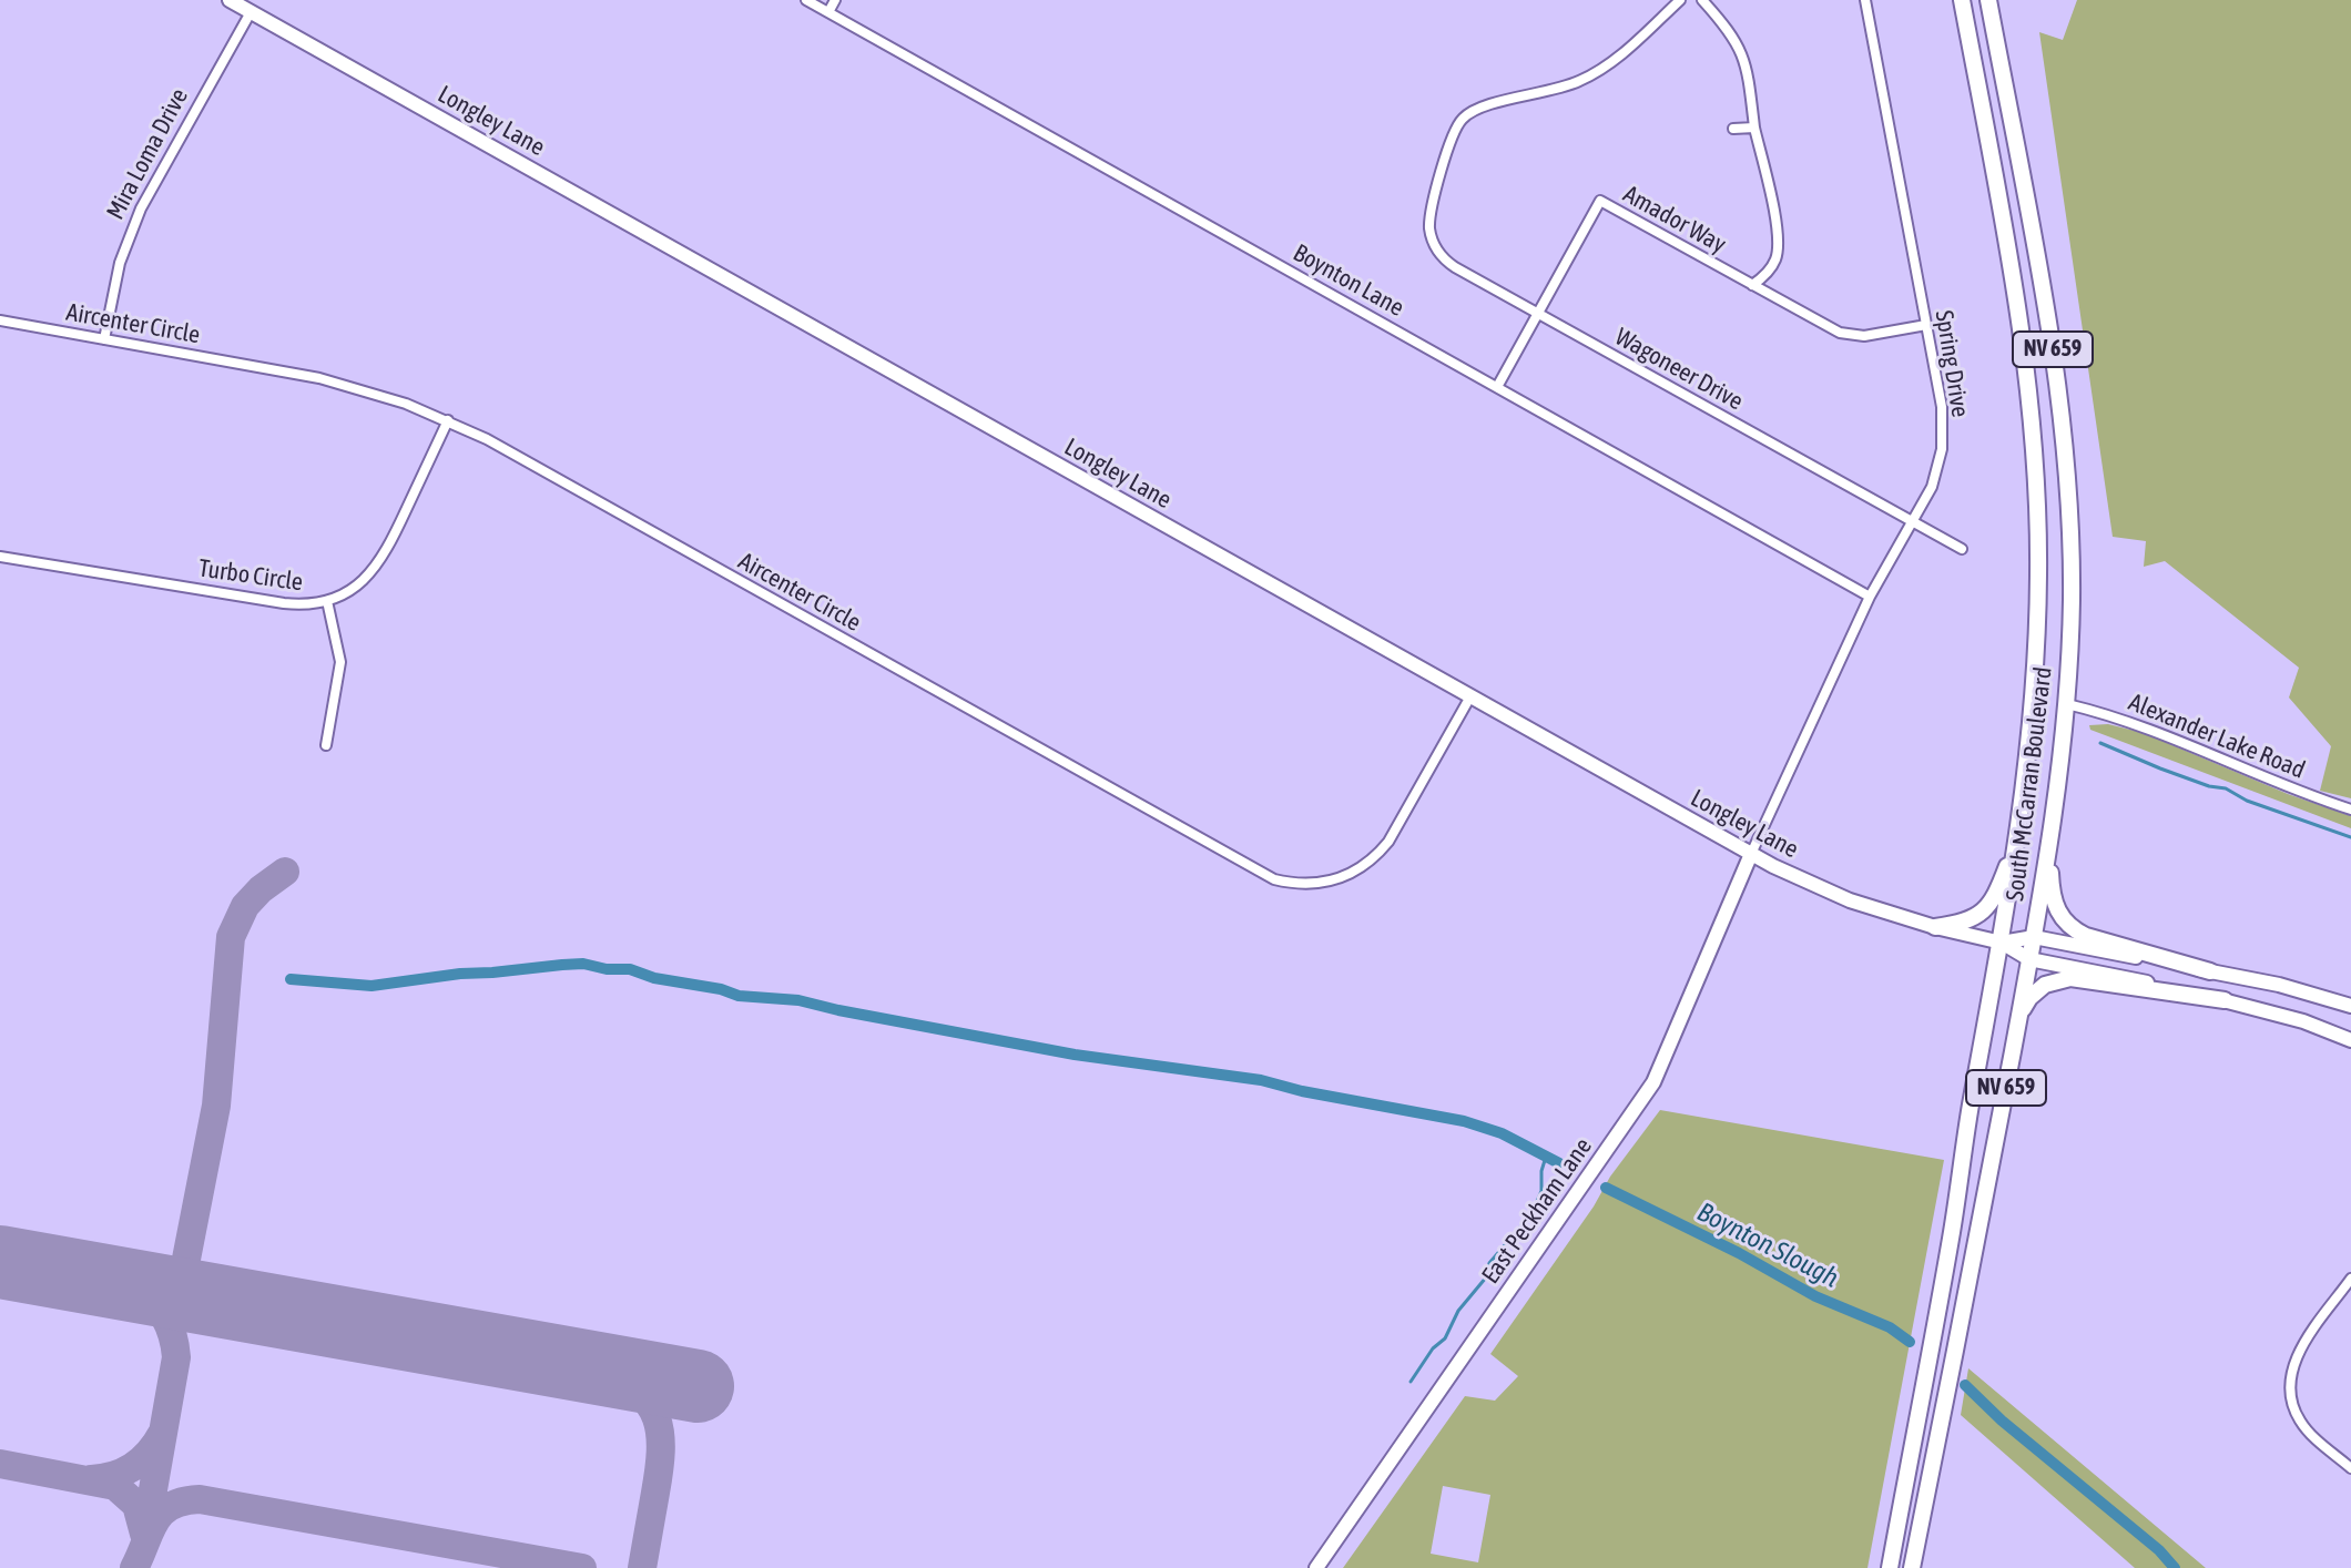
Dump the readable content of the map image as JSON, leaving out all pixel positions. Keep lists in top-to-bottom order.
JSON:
{
  "streets": {
    "main road": [
      "Longley Lane",
      "NV 659",
      "South McCarran Boulevard",
      "East Peckham Lane"
    ],
    "street": [
      "Mira Loma Drive",
      "Amador Way",
      "Boynton Lane",
      "Aircenter Circle",
      "Spring Drive",
      "Wagoneer Drive",
      "Turbo Circle",
      "Alexander Lake Road"
    ]
  },
  "crossings": [
    ["Longley Lane", "Mira Loma Drive"],
    ["Longley Lane", "Aircenter Circle"],
    ["Longley Lane", "Spring Drive"],
    ["Longley Lane", "South McCarran Boulevard"],
    ["Longley Lane", "East Peckham Lane"],
    ["Mira Loma Drive", "Aircenter Circle"],
    ["Amador Way", "Boynton Lane"],
    ["Amador Way", "Spring Drive"],
    ["Amador Way", "Wagoneer Drive"],
    ["Boynton Lane", "Spring Drive"],
    ["Aircenter Circle", "Turbo Circle"],
    ["Spring Drive", "Wagoneer Drive"],
    ["Spring Drive", "East Peckham Lane"],
    ["Alexander Lake Road", "South McCarran Boulevard"]
  ],
  "water": ["Boynton Slough"]
}
